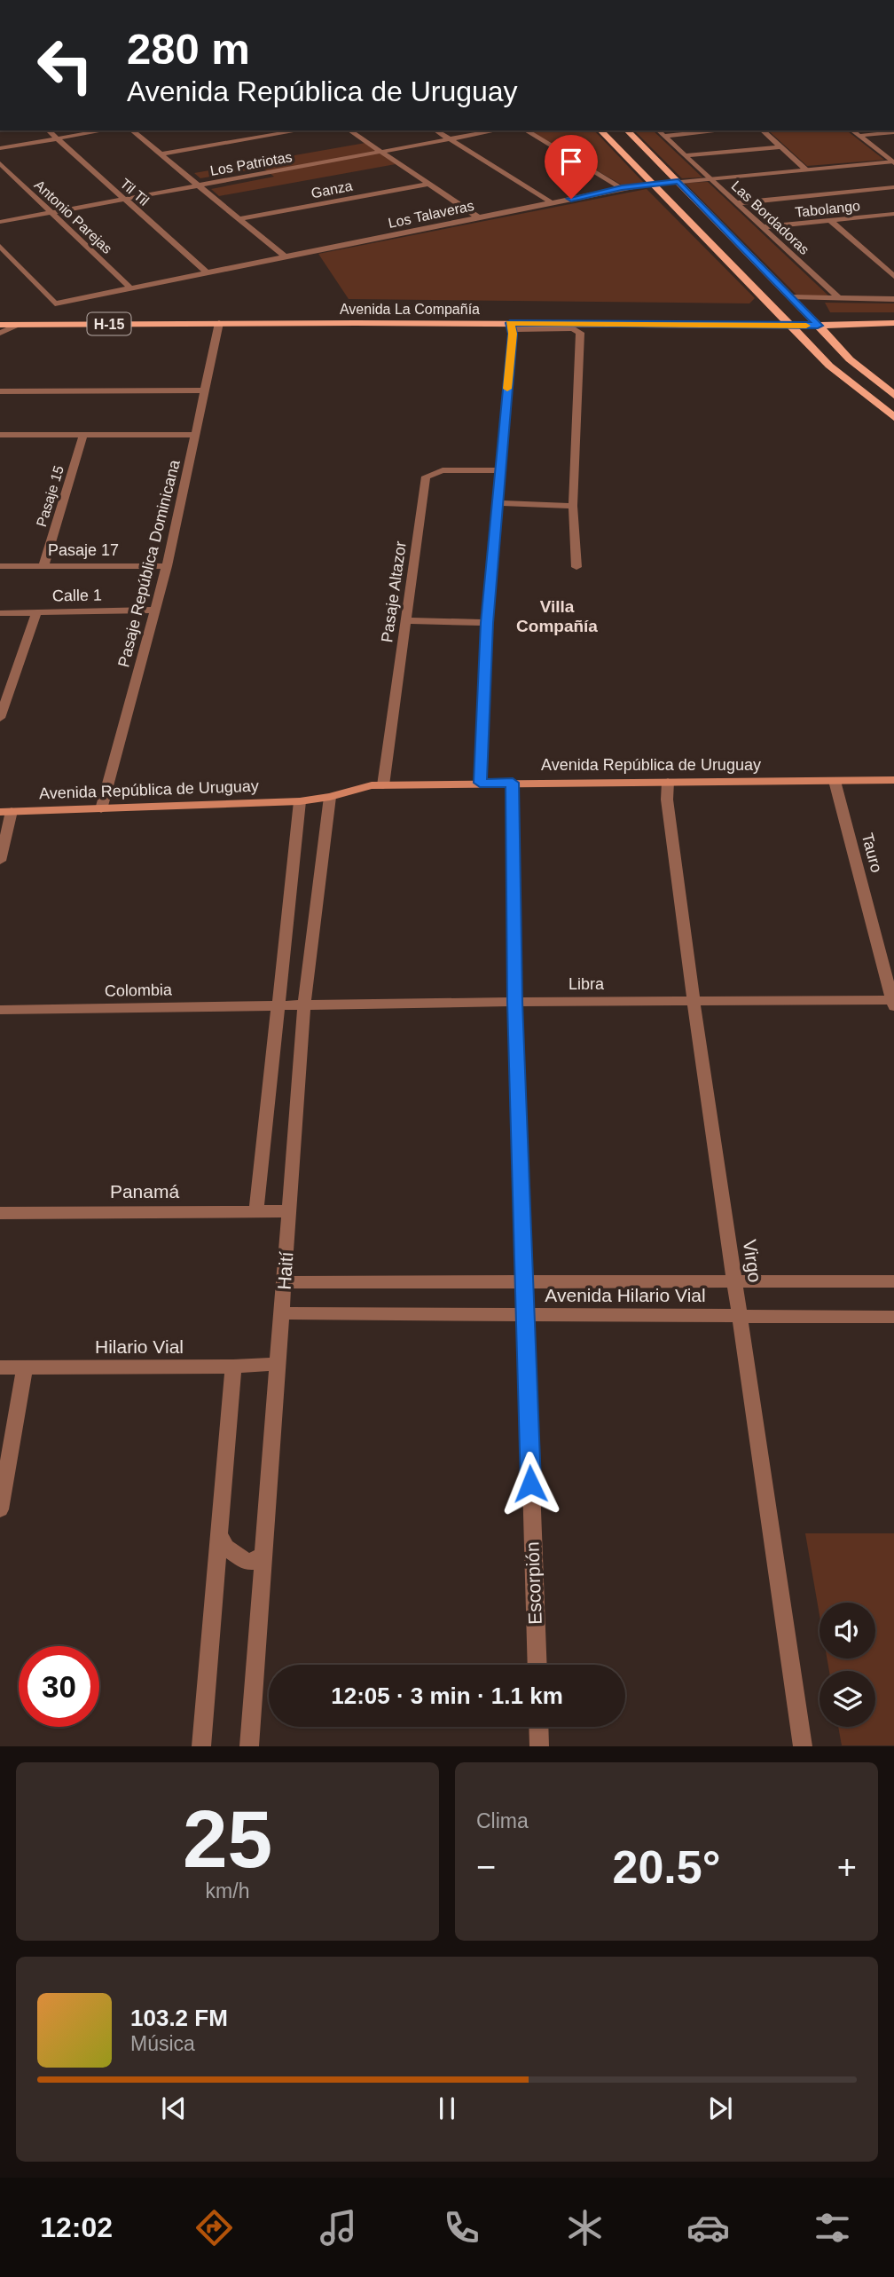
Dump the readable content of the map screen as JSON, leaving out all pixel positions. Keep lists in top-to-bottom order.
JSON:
{
  "streets": {
    "main road": ["Avenida La Compañía", "H-15", "Avenida República de Uruguay"],
    "street": [
      "Los Patriotas",
      "Ganza",
      "Til Til",
      "Tabolango",
      "Los Talaveras",
      "Antonio Parejas",
      "Las Bordadoras",
      "Pasaje 15",
      "Pasaje 17",
      "Pasaje República Dominicana",
      "Pasaje Altazor",
      "Calle 1",
      "Tauro",
      "Libra",
      "Colombia",
      "Panamá",
      "Virgo",
      "Haití",
      "Avenida Hilario Vial",
      "Hilario Vial",
      "Escorpión"
    ]
  },
  "crossings": [
    ["Los Patriotas", "Til Til"],
    ["Los Patriotas", "Antonio Parejas"],
    ["Til Til", "Los Talaveras"],
    ["Tabolango", "Las Bordadoras"],
    ["Los Talaveras", "Antonio Parejas"],
    ["Los Talaveras", "Las Bordadoras"],
    ["Avenida La Compañía", "Pasaje República Dominicana"],
    ["Pasaje 15", "Pasaje 17"],
    ["Pasaje 17", "Pasaje República Dominicana"],
    ["Pasaje República Dominicana", "Calle 1"],
    ["Pasaje República Dominicana", "Avenida República de Uruguay"],
    ["Pasaje Altazor", "Avenida República de Uruguay"],
    ["Avenida República de Uruguay", "Tauro"],
    ["Avenida República de Uruguay", "Virgo"],
    ["Avenida República de Uruguay", "Haití"],
    ["Avenida República de Uruguay", "Escorpión"],
    ["Tauro", "Libra"],
    ["Libra", "Colombia"],
    ["Libra", "Virgo"],
    ["Libra", "Haití"],
    ["Libra", "Escorpión"],
    ["Panamá", "Haití"],
    ["Virgo", "Avenida Hilario Vial"],
    ["Haití", "Avenida Hilario Vial"],
    ["Haití", "Hilario Vial"],
    ["Avenida Hilario Vial", "Escorpión"]
  ],
  "districts": ["Villa Compañía"],
  "page": {
    "turn": ["280 m", "Avenida República de Uruguay"],
    "limit": "30",
    "trip": "12:05 · 3 min · 1.1 km",
    "tile": [
      ["25", "km/h"],
      "Clima"
    ],
    "heat": ["−", "20.5°", "+"],
    "song": ["103.2 FM", "Música"],
    "tabs": "12:02"
  }
}
